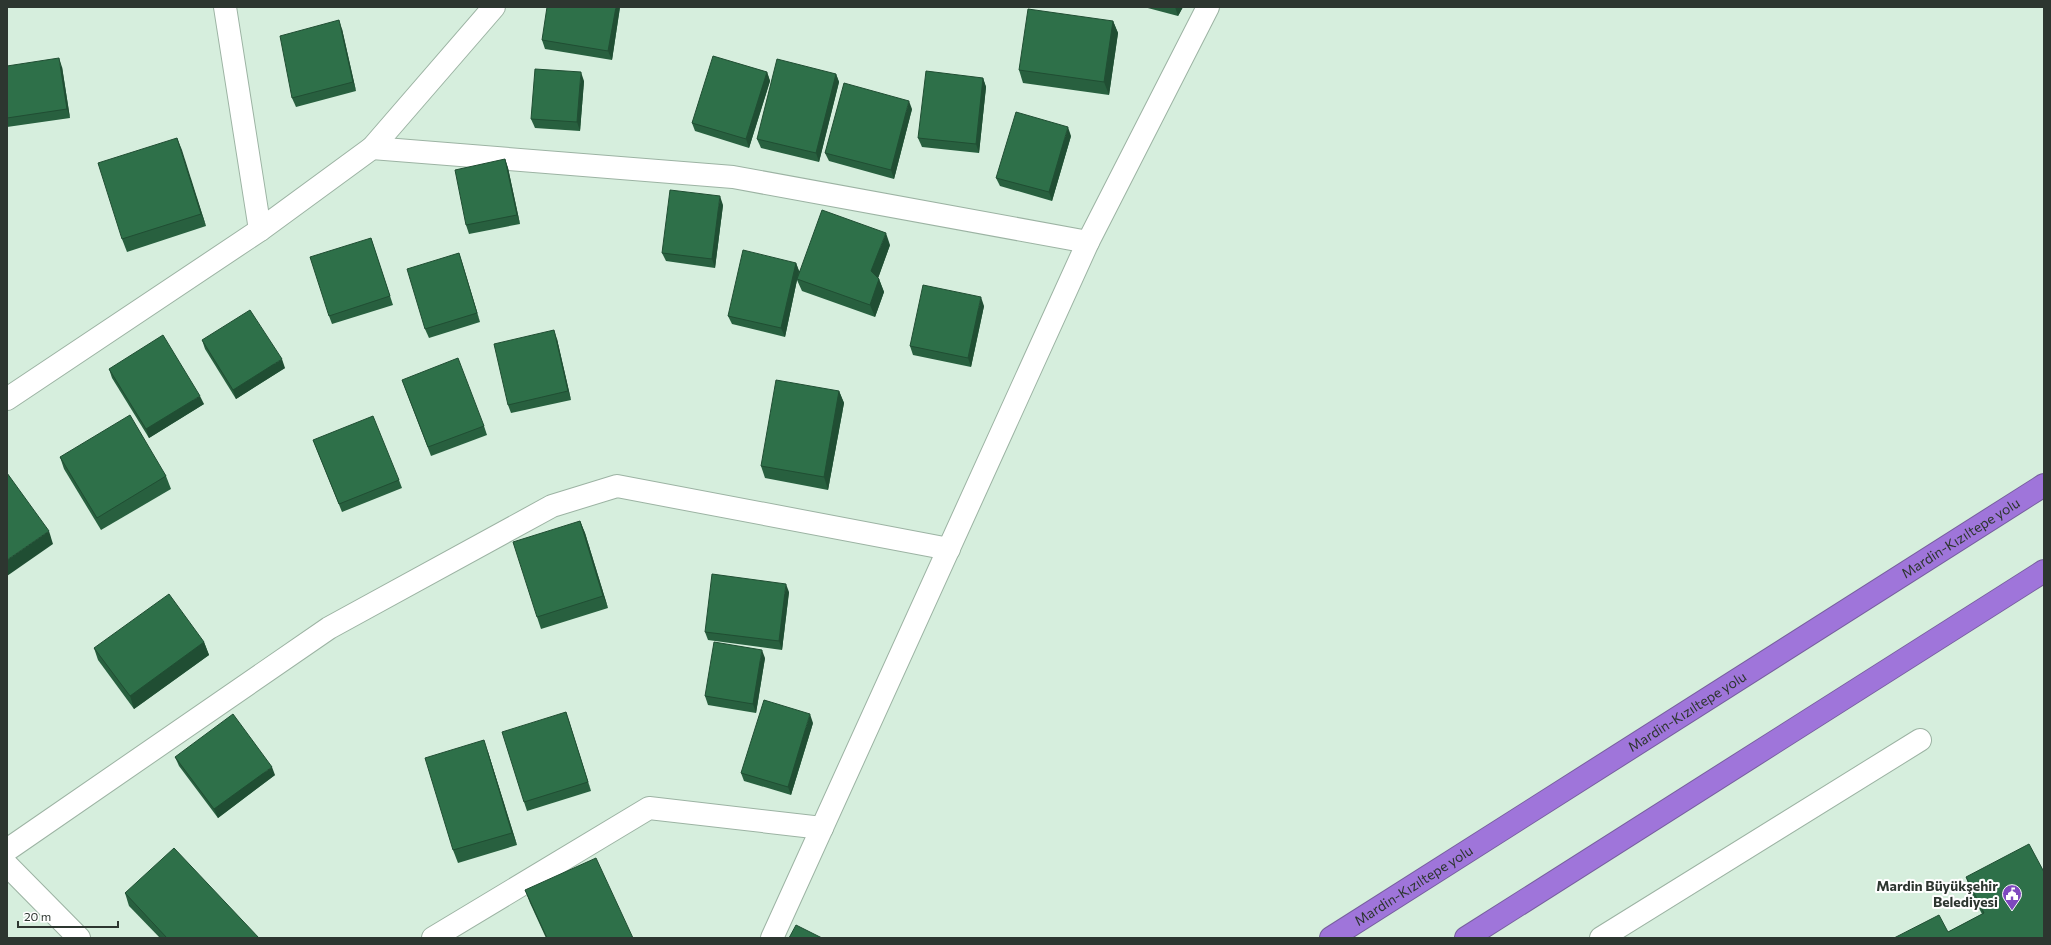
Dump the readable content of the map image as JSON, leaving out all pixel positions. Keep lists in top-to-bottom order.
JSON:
{
  "streets": {
    "highway": ["Mardin-Kızıltepe yolu"]
  },
  "places": {
    "public building": ["Mardin Büyükşehir Belediyesi"]
  },
  "scale_bar": "20 m"
}
